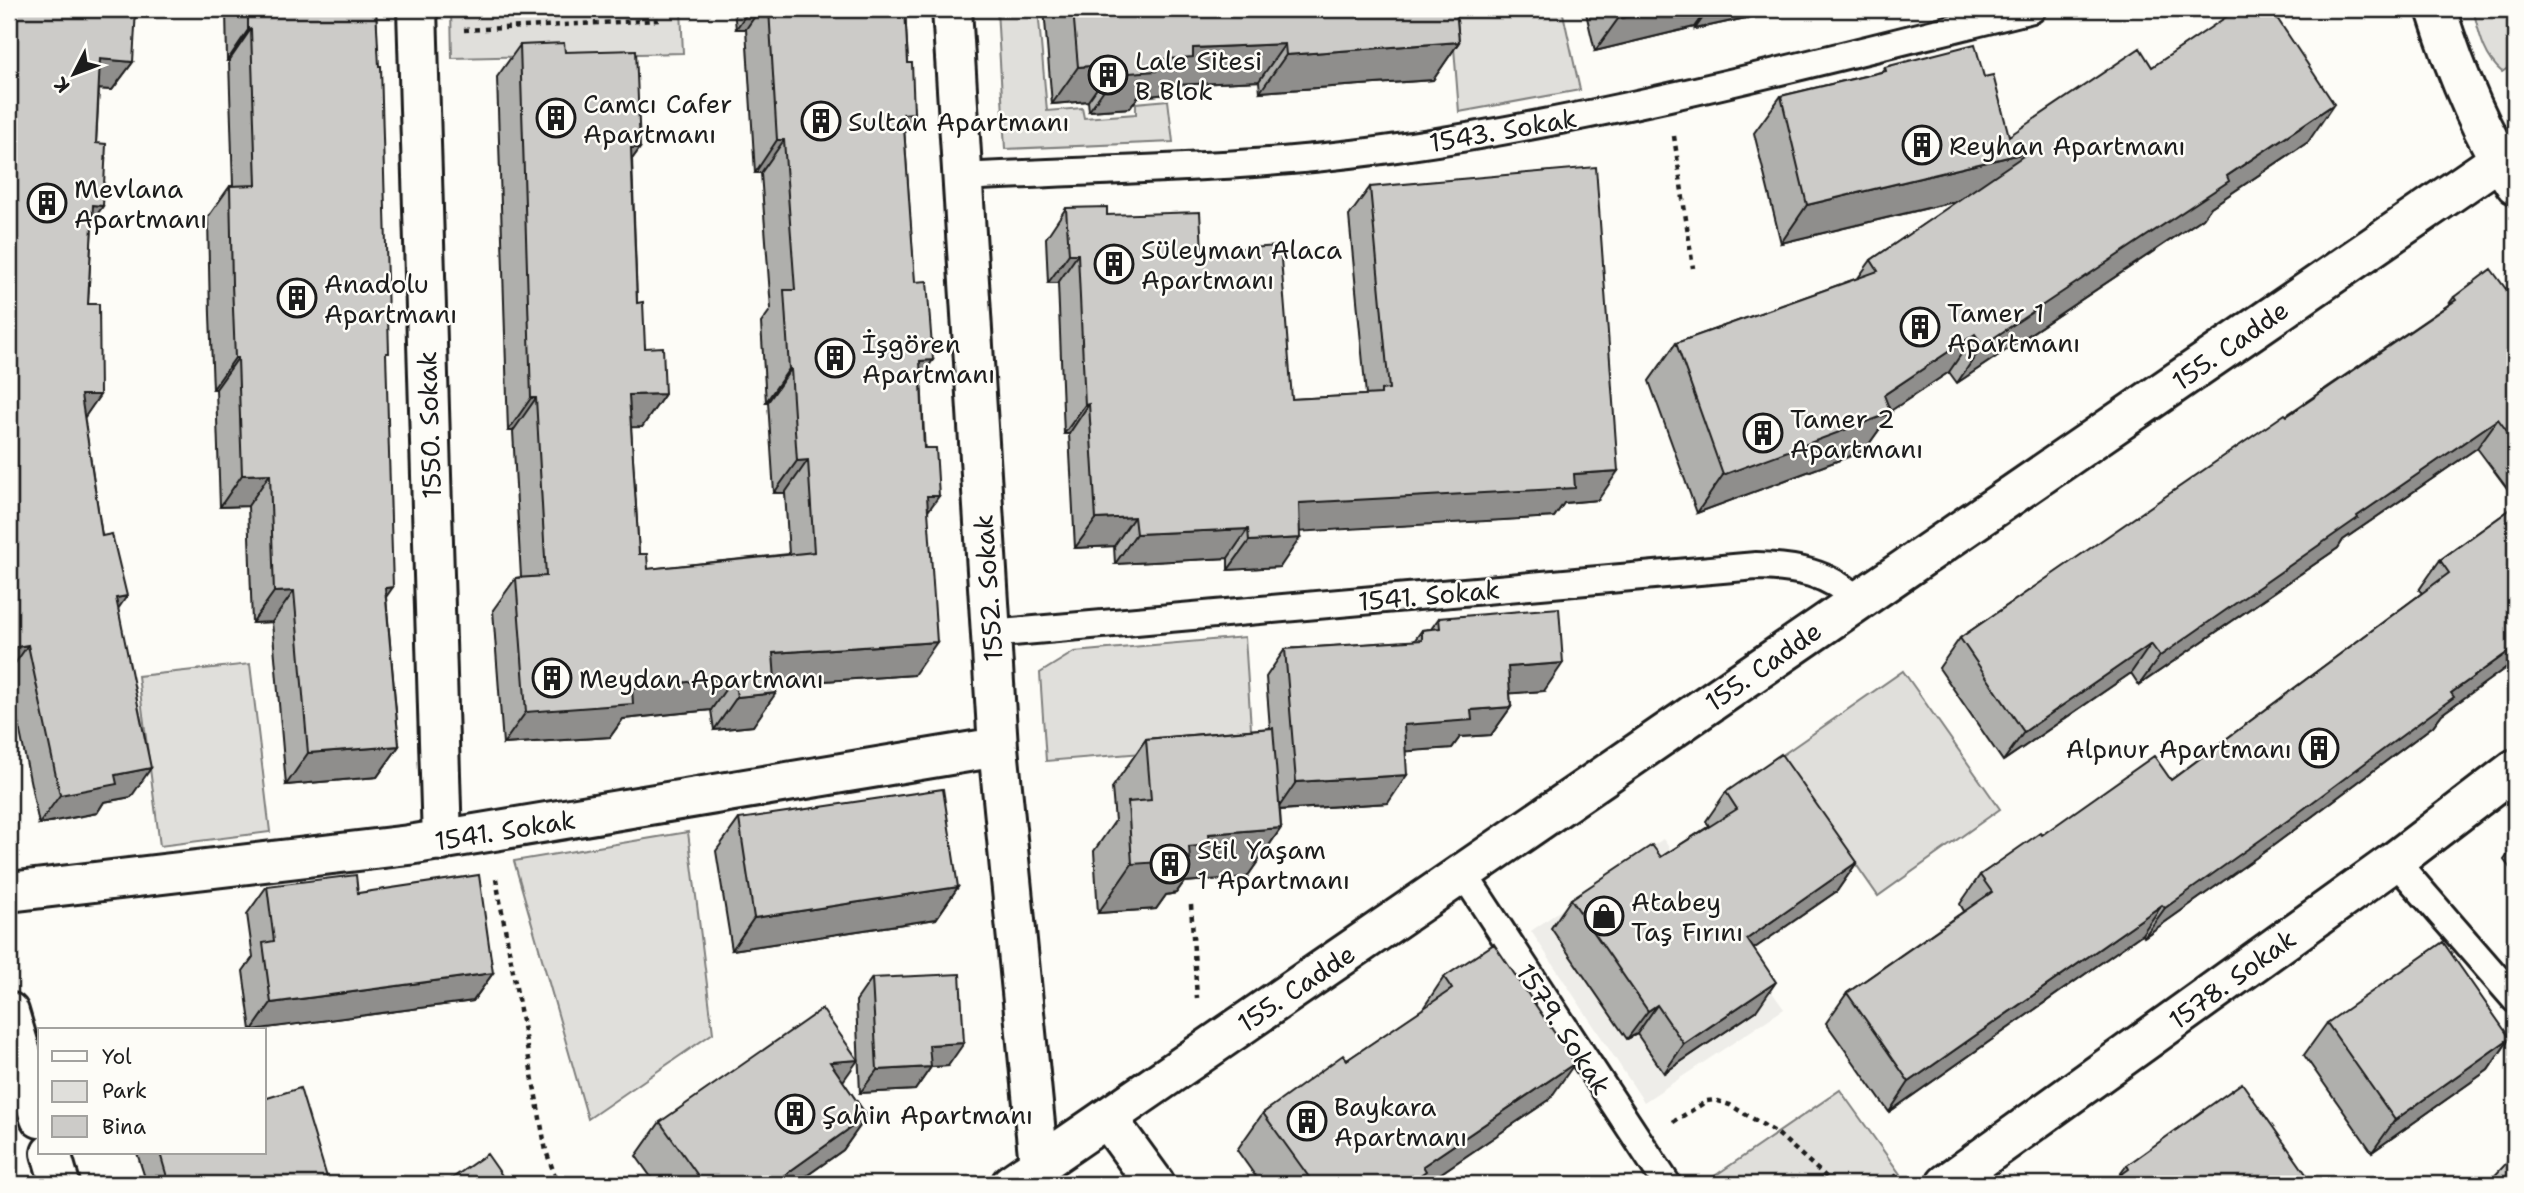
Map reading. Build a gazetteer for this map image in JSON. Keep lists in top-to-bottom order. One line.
{"streets":{"street":["155. Cadde","1550. Sokak","1552. Sokak","1541. Sokak","1578. Sokak"],"lane":["1543. Sokak","1579. Sokak"]},"crossings":[["1543. Sokak","1552. Sokak"],["155. Cadde","1552. Sokak"],["155. Cadde","1541. Sokak"],["155. Cadde","1579. Sokak"],["1550. Sokak","1541. Sokak"],["1552. Sokak","1541. Sokak"]],"places":{"building":["Lale Sitesi B Blok","Camcı Cafer Apartmanı","Sultan Apartmanı","Reyhan Apartmanı","Mevlana Apartmanı","Süleyman Alaca Apartmanı","Anadolu Apartmanı","Tamer 1 Apartmanı","İşgören Apartmanı","Tamer 2 Apartmanı","Meydan Apartmanı","Alpnur Apartmanı","Stil Yaşam 1 Apartmanı","Şahin Apartmanı","Baykara Apartmanı"],"shop":["Atabey Taş Fırını"]},"legend":["Yol","Park","Bina"],"north":"bottom left"}
